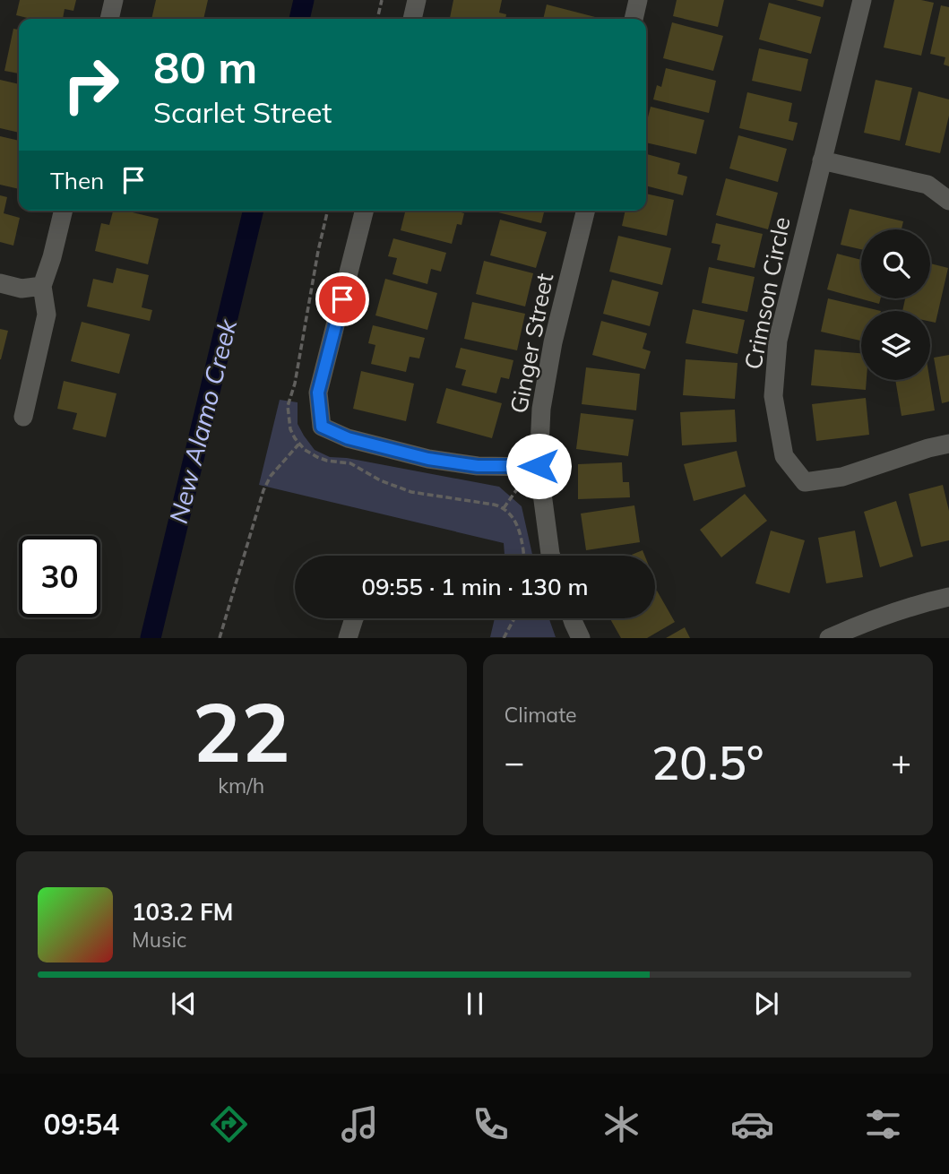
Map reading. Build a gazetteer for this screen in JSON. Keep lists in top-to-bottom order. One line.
{"streets":{"street":["Crimson Circle","Ginger Street"]},"water":["New Alamo Creek"],"page":{"turn":["80 m","Scarlet Street"],"then":"Then","limit":"30","trip":"09:55 · 1 min · 130 m","tile":[["22","km/h"],"Climate"],"heat":["−","20.5°","+"],"song":["103.2 FM","Music"],"tabs":"09:54"}}
